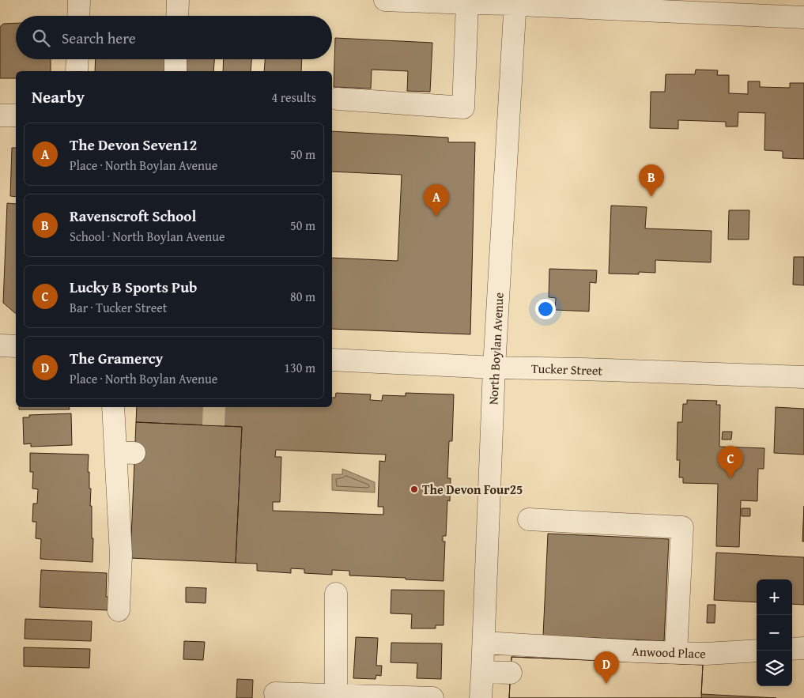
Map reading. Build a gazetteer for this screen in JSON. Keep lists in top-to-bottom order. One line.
{"streets":{"street":["North Boylan Avenue","Tucker Street","Anwood Place"]},"crossings":[["North Boylan Avenue","Tucker Street"],["North Boylan Avenue","Anwood Place"]],"places":["The Devon Four25"],"page":{"search":"Search here","heading":["Nearby","4 results"],"list":[{"mark":"A","name":"The Devon Seven12","note":"Place · North Boylan Avenue","value":"50 m"},{"mark":"B","name":"Ravenscroft School","note":"School · North Boylan Avenue","value":"50 m"},{"mark":"C","name":"Lucky B Sports Pub","note":"Bar · Tucker Street","value":"80 m"},{"mark":"D","name":"The Gramercy","note":"Place · North Boylan Avenue","value":"130 m"}],"pins":["B","A","C","D"],"map_buttons":["+","−"]}}
